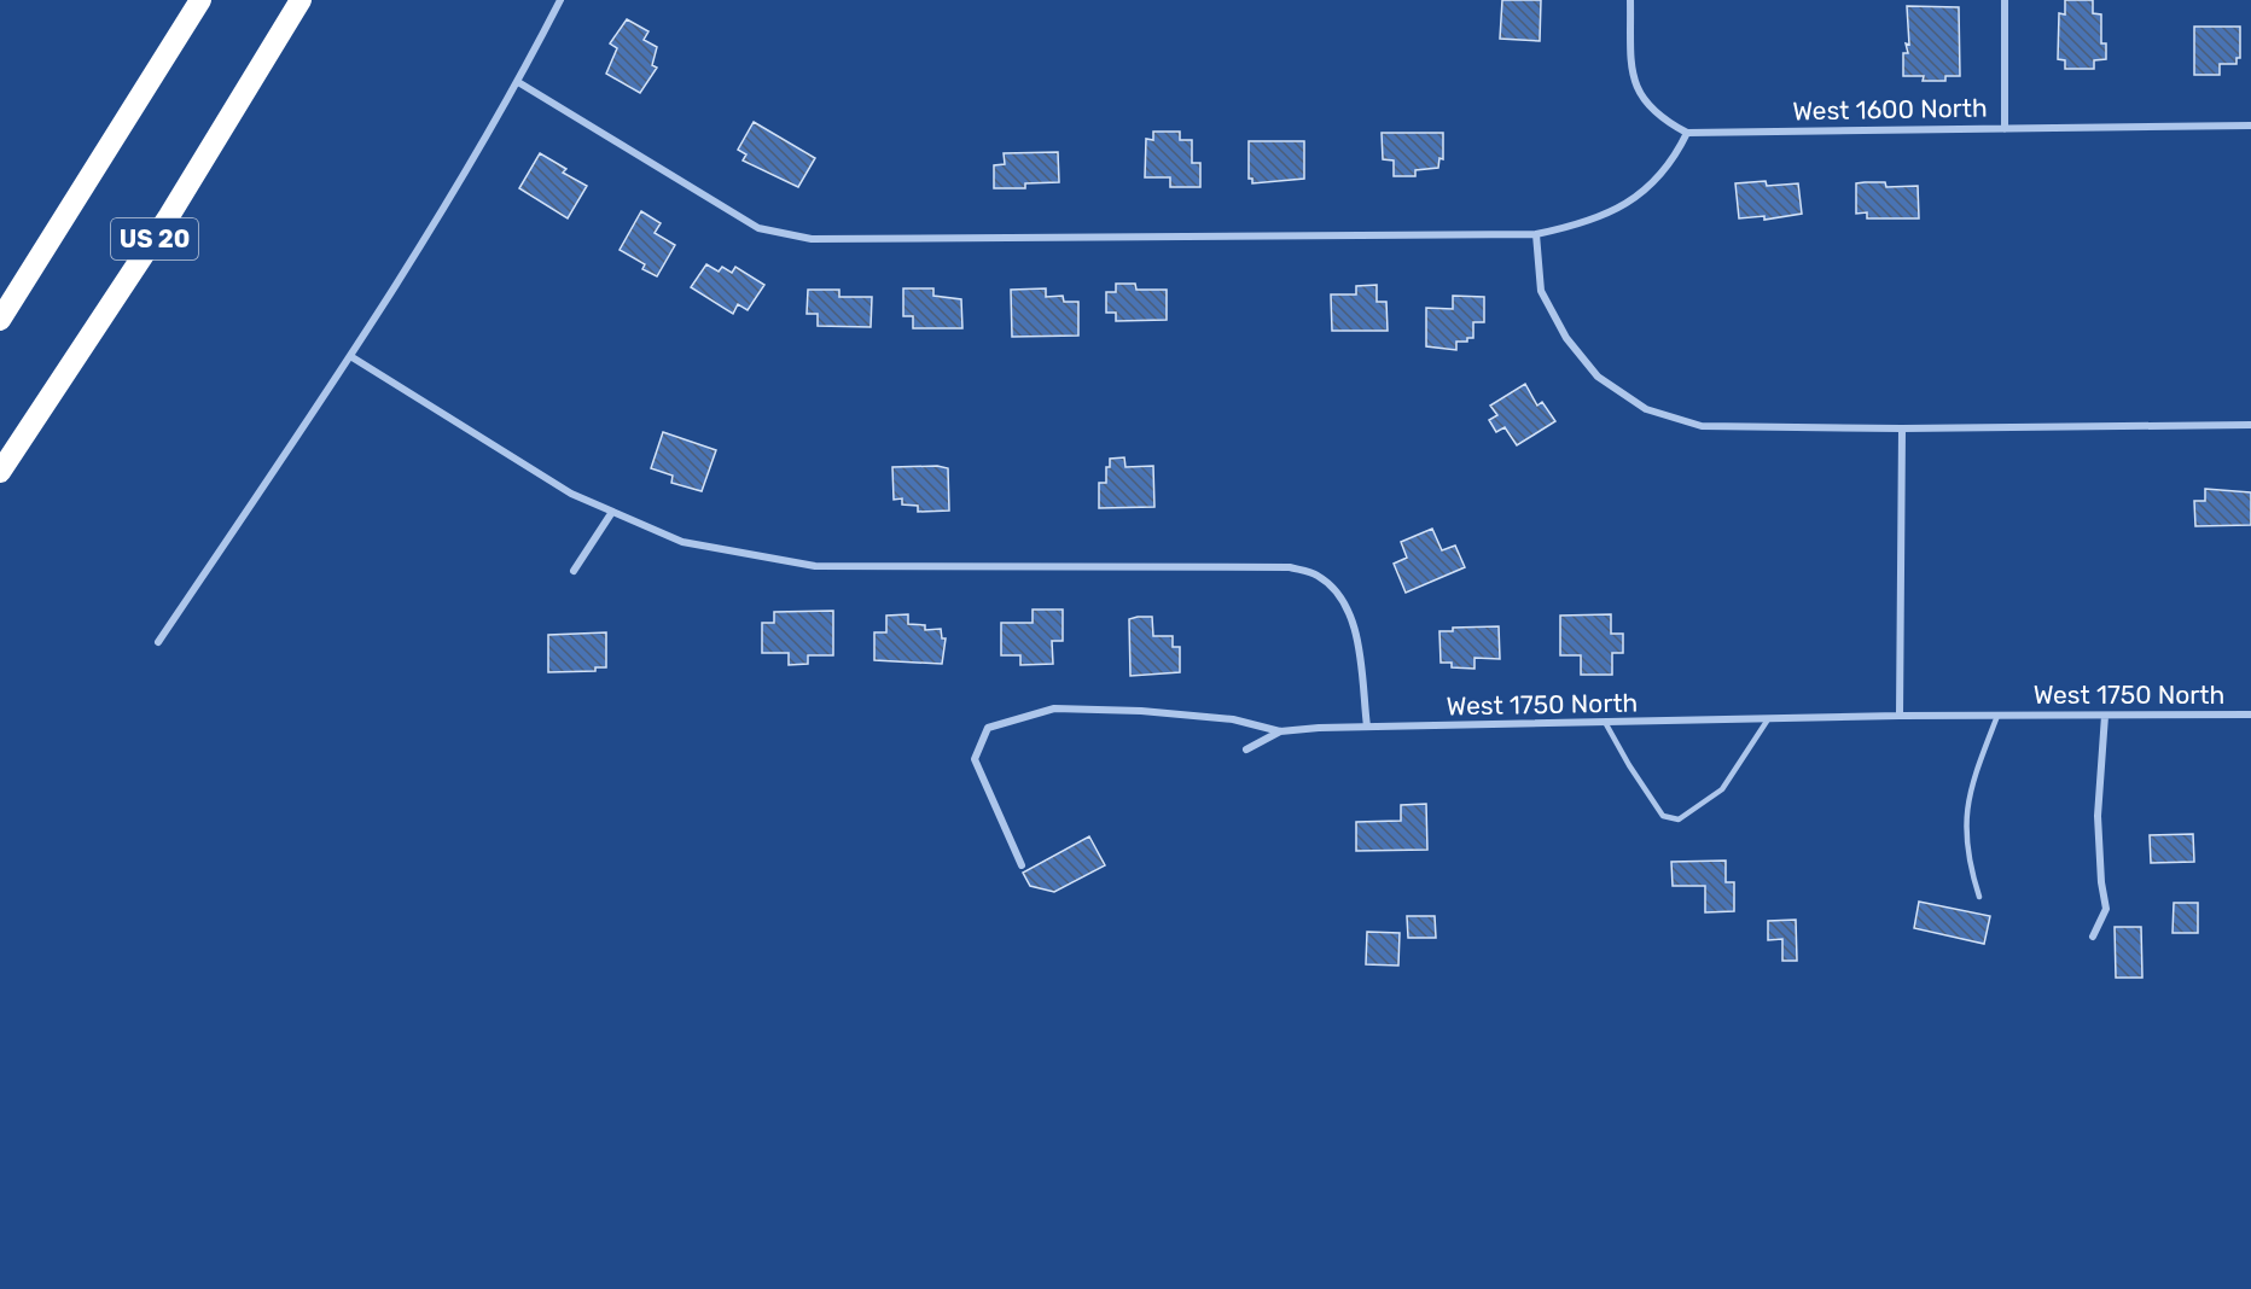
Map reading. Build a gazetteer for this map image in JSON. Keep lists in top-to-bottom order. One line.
{"streets":{"highway":["US 20"],"street":["West 1600 North","West 1750 North"]}}
